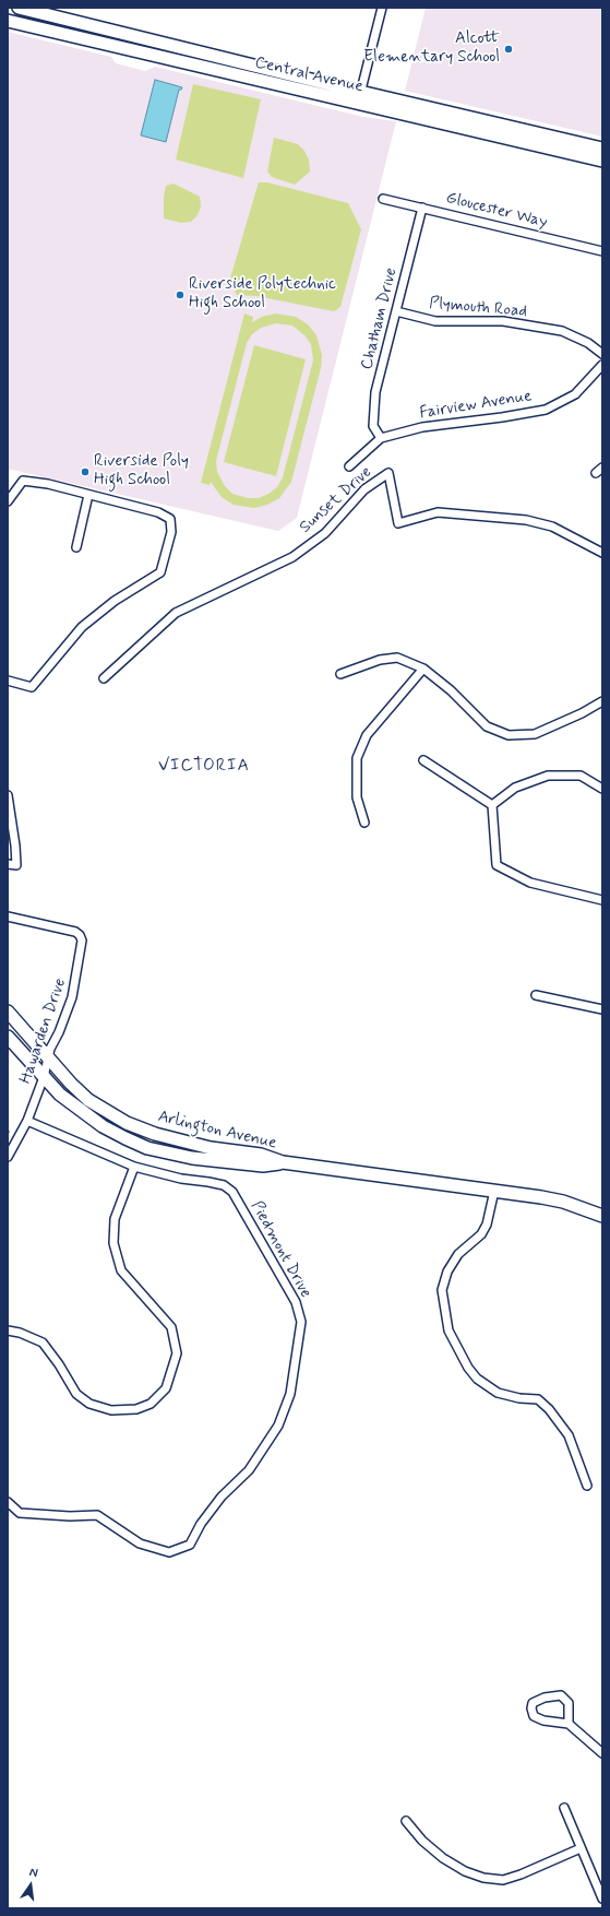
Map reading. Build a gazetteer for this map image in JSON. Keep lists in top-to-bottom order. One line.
{"streets":{"main road":["Central Avenue","Arlington Avenue"],"street":["Gloucester Way","Plymouth Road","Chatham Drive","Fairview Avenue","Sunset Drive","Hawarden Drive","Piedmont Drive"]},"crossings":[["Gloucester Way","Chatham Drive"],["Plymouth Road","Chatham Drive"],["Chatham Drive","Fairview Avenue"],["Hawarden Drive","Arlington Avenue"],["Hawarden Drive","Piedmont Drive"]],"districts":["VICTORIA"],"places":["Alcott Elementary School","Riverside Polytechnic High School","Riverside Poly High School"],"north":"top"}
